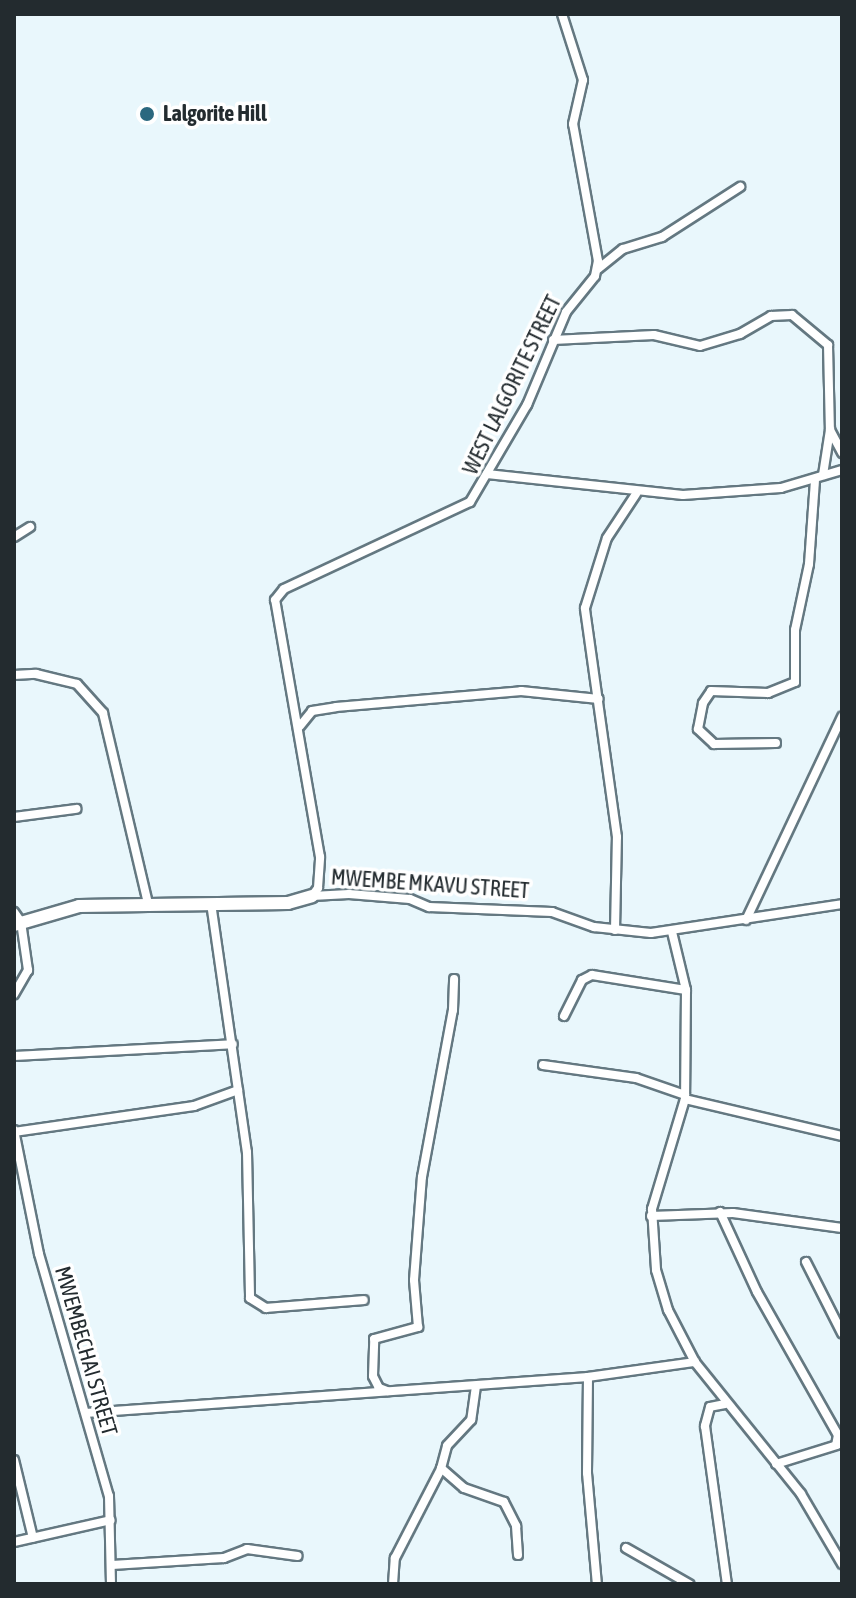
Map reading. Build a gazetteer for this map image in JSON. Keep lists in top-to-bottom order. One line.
{"streets":{"street":["WEST LALGORITE STREET","MWEMBE MKAVU STREET","MWEMBECHAI STREET"]},"crossings":[["WEST LALGORITE STREET","MWEMBE MKAVU STREET"]],"places":["Lalgorite Hill"]}
